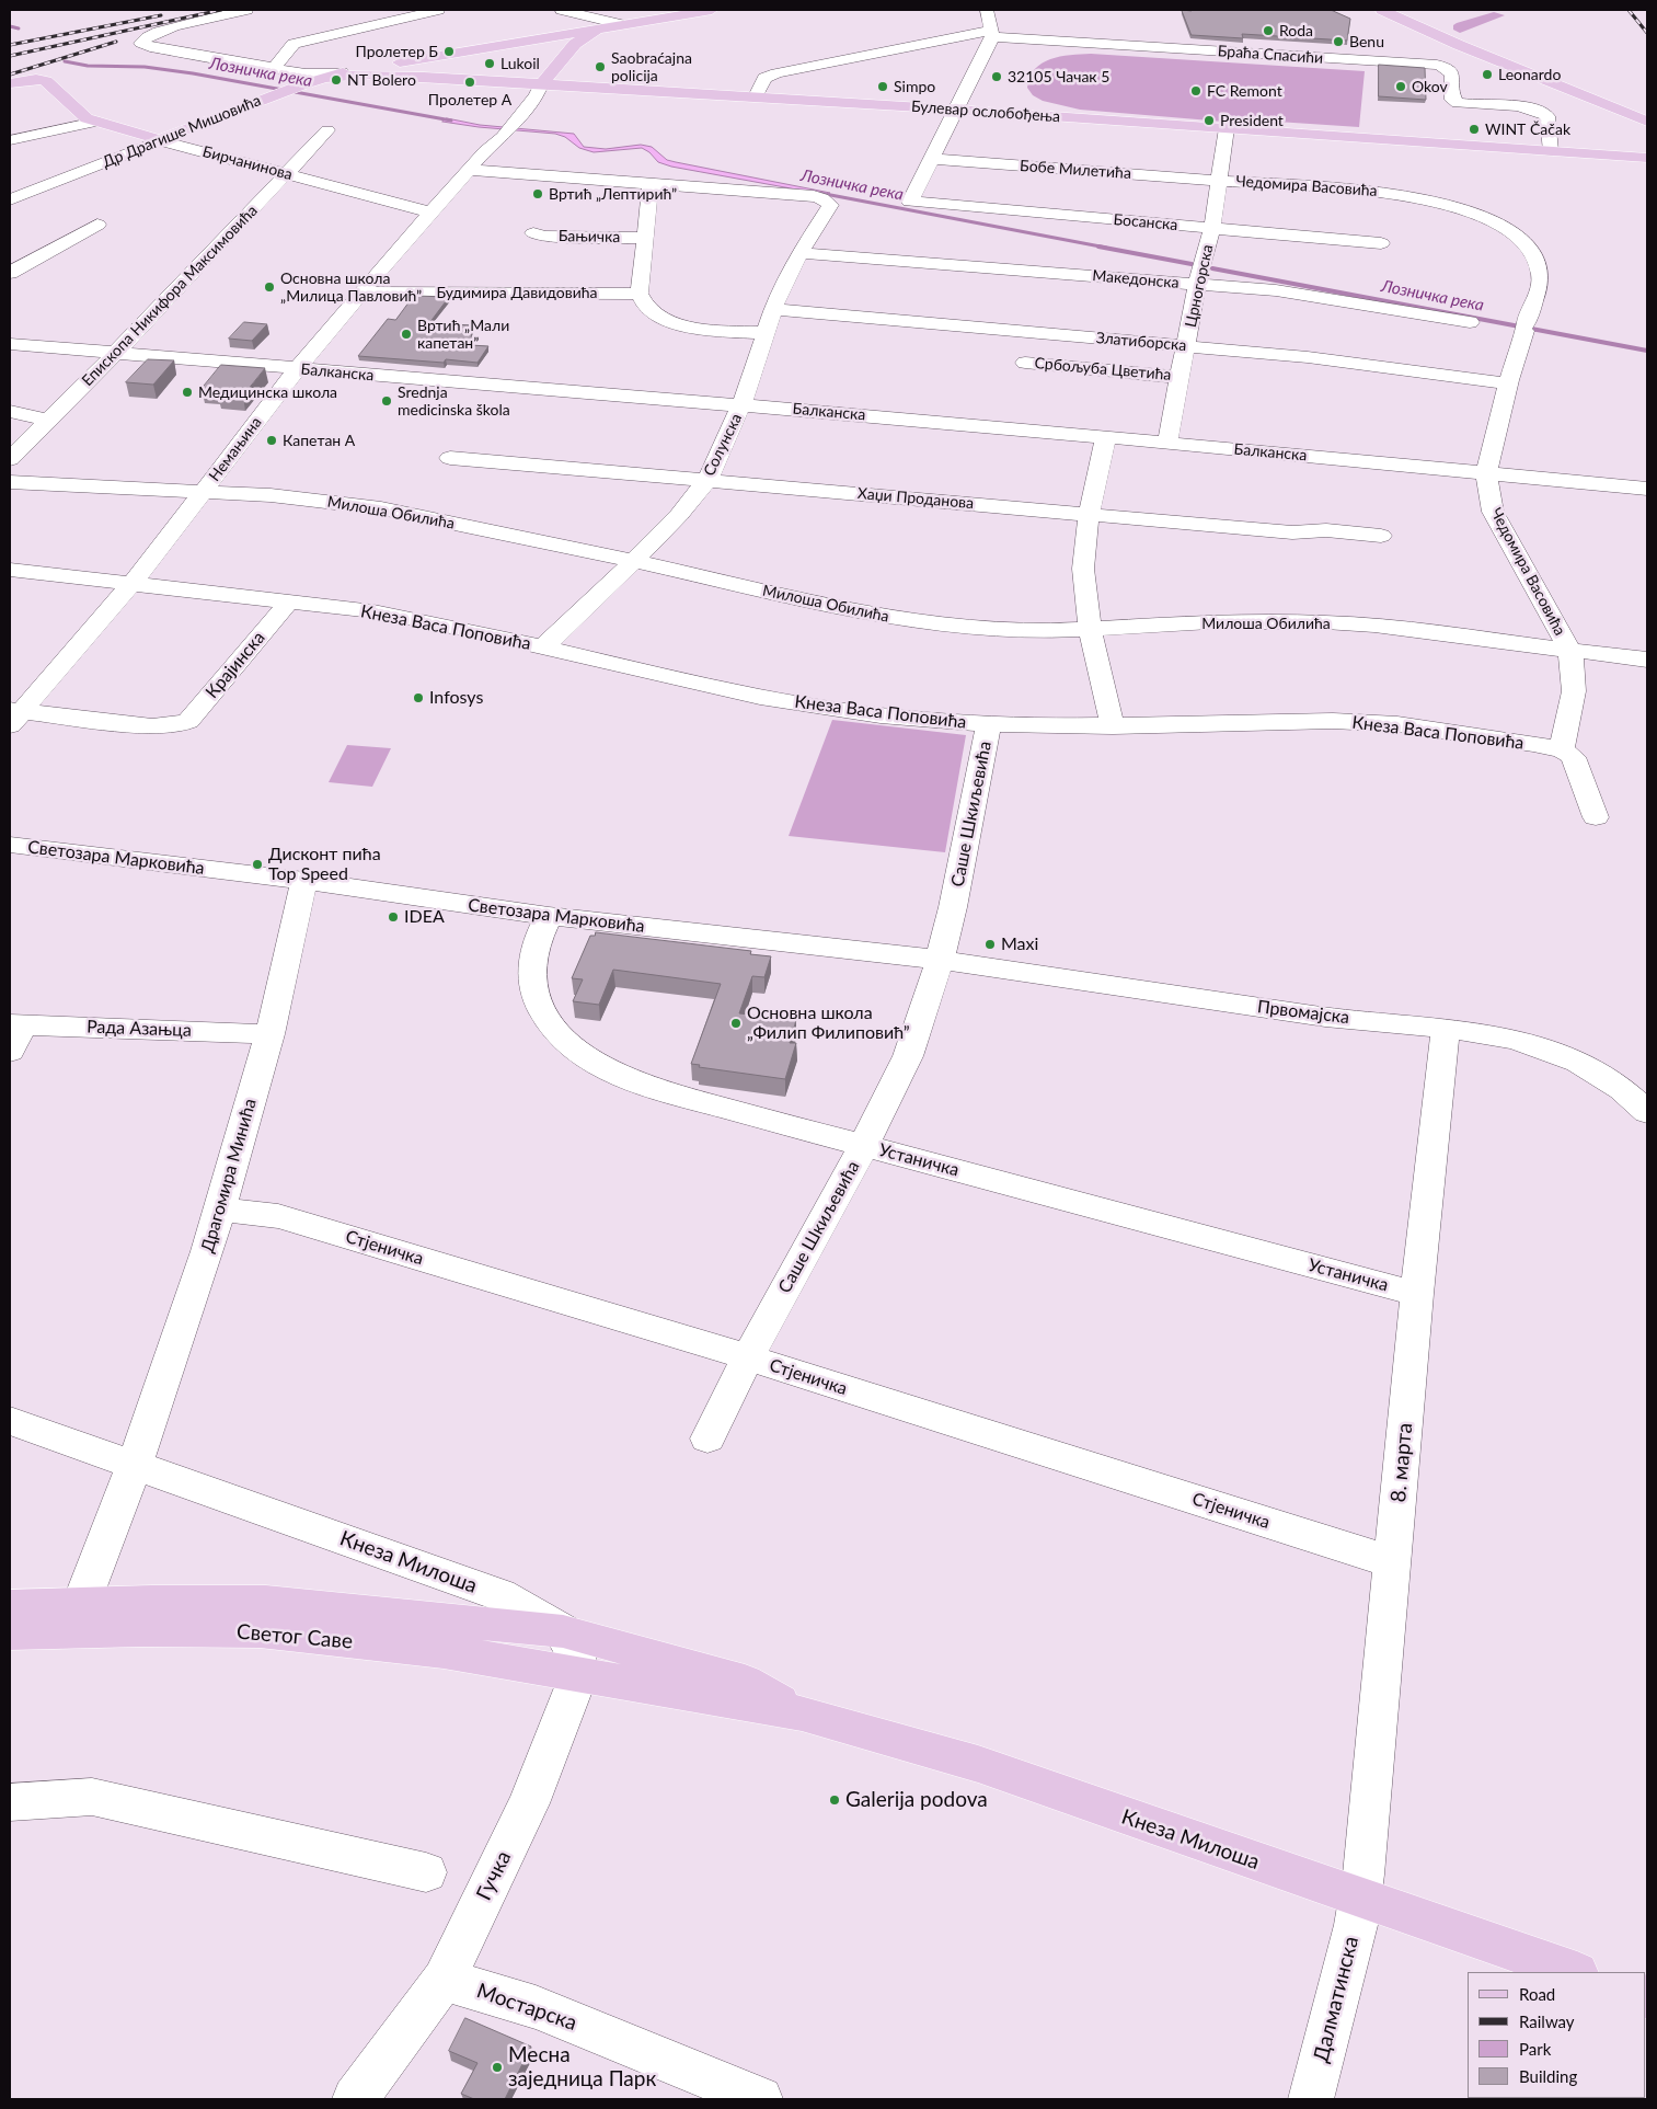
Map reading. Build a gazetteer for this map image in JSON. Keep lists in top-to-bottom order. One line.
{"streets":{"main road":["Булевар ослобођења","Др Драгише Мишовића","Бирчанинова","Немањина","Кнеза Милоша","Светог Саве"],"street":["Браћа Спасићи","Бобе Милетића","Чедомира Васовића","Босанска","Бањичка","Македонска","Црногорска","Будимира Давидовића","Епископа Никифора Максимовића","Златиборска","Србољуба Цветића","Балканска","Солунска","Хаџи Проданова","Милоша Обилића","Кнеза Васа Поповића","Крајинска","Саше Шкиљевића","Светозара Марковића","Првомајска","Рада Азањца","Устаничка","Драгомира Минића","Стјеничка","8. марта","Гучка","Далматинска","Мостарска"]},"crossings":[["Браћа Спасићи","Булевар ослобођења"],["Булевар ослобођења","Црногорска"],["Др Драгише Мишовића","Бирчанинова"],["Др Драгише Мишовића","Немањина"],["Бирчанинова","Епископа Никифора Максимовића"],["Бирчанинова","Немањина"],["Бобе Милетића","Чедомира Васовића"],["Бобе Милетића","Босанска"],["Бобе Милетића","Црногорска"],["Чедомира Васовића","Црногорска"],["Чедомира Васовића","Златиборска"],["Чедомира Васовића","Балканска"],["Чедомира Васовића","Милоша Обилића"],["Чедомира Васовића","Кнеза Васа Поповића"],["Босанска","Црногорска"],["Македонска","Црногорска"],["Македонска","Солунска"],["Црногорска","Златиборска"],["Црногорска","Србољуба Цветића"],["Црногорска","Балканска"],["Будимира Давидовића","Немањина"],["Епископа Никифора Максимовића","Балканска"],["Златиборска","Солунска"],["Балканска","Солунска"],["Балканска","Немањина"],["Солунска","Хаџи Проданова"],["Солунска","Милоша Обилића"],["Солунска","Кнеза Васа Поповића"],["Немањина","Милоша Обилића"],["Немањина","Кнеза Васа Поповића"],["Немањина","Крајинска"],["Кнеза Васа Поповића","Крајинска"],["Кнеза Васа Поповића","Саше Шкиљевића"],["Саше Шкиљевића","Светозара Марковића"],["Саше Шкиљевића","Првомајска"],["Саше Шкиљевића","Устаничка"],["Саше Шкиљевића","Стјеничка"],["Светозара Марковића","Првомајска"],["Светозара Марковића","Устаничка"],["Светозара Марковића","Драгомира Минића"],["Првомајска","8. марта"],["Рада Азањца","Драгомира Минића"],["Устаничка","8. марта"],["Драгомира Минића","Стјеничка"],["Драгомира Минића","Кнеза Милоша"],["Драгомира Минића","Светог Саве"],["Стјеничка","8. марта"],["8. марта","Кнеза Милоша"],["8. марта","Далматинска"],["Кнеза Милоша","Светог Саве"],["Кнеза Милоша","Гучка"],["Кнеза Милоша","Далматинска"],["Светог Саве","Гучка"],["Гучка","Мостарска"]],"water":["Лозничка река"],"places":["Roda","Benu","Пролетер Б","Lukoil","Saobraćajna policija","Leonardo","32105 Чачак 5","NT Bolero","Пролетер А","Simpo","Okov","FC Remont","President","WINT Čačak","Вртић „Лептирић”","Основна школа „Милица Павловић”","Вртић „Мали капетан”","Медицинска школа","Srednja medicinska škola","Капетан А","Infosys","Дисконт пића Top Speed","IDEA","Maxi","Основна школа „Филип Филиповић”","Galerija podova","Месна заједница Парк"],"legend":["Road","Railway","Park","Building"]}
